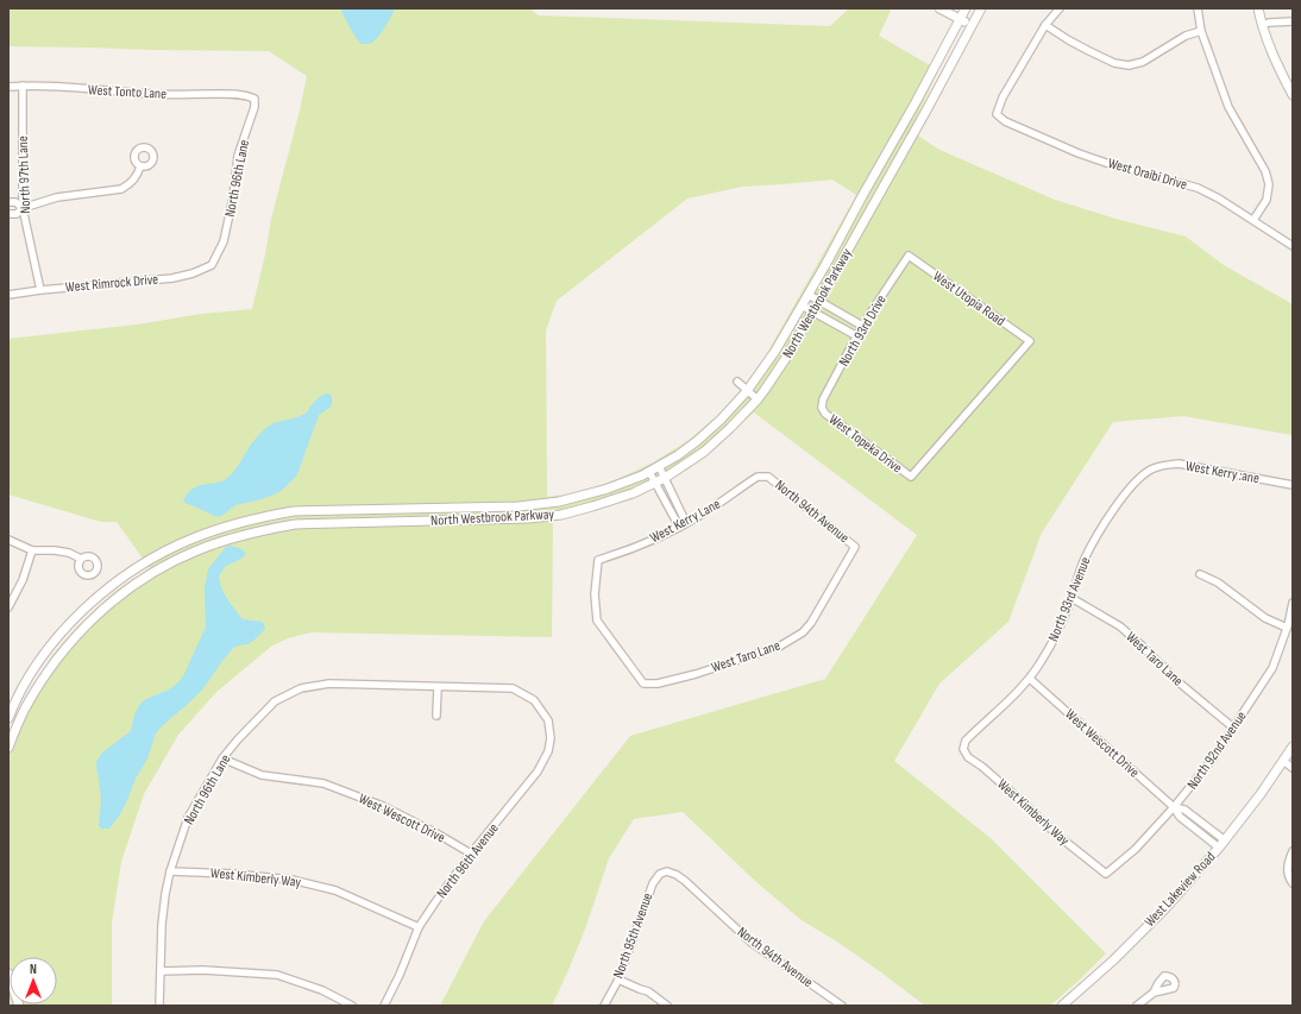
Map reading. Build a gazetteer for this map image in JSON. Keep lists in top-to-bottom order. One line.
{"streets":{"street":["West Tonto Lane","West Oraibi Drive","North 97th Lane","North 96th Lane","West Rimrock Drive","West Utopia Road","North Westbrook Parkway","North 93rd Drive","West Topeka Drive","West Kerry :ane","North 94th Avenue","West Kerry Lane","North 93rd Avenue","West Taro Lane","West Wescott Drive","North 92nd Avenue","West Kimberly Way","North 96th Avenue","West Lakeview Road","North 95th Avenue"]},"crossings":[["West Tonto Lane","North 97th Lane"],["West Tonto Lane","North 96th Lane"],["North 97th Lane","West Rimrock Drive"],["North 96th Lane","West Rimrock Drive"],["North 96th Lane","West Wescott Drive"],["North 96th Lane","West Kimberly Way"],["North 96th Lane","North 96th Avenue"],["West Utopia Road","North 93rd Drive"],["West Utopia Road","West Topeka Drive"],["North 93rd Drive","West Topeka Drive"],["West Kerry :ane","North 93rd Avenue"],["North 94th Avenue","West Kerry Lane"],["North 94th Avenue","West Taro Lane"],["North 94th Avenue","North 95th Avenue"],["West Kerry Lane","West Taro Lane"],["North 93rd Avenue","West Taro Lane"],["North 93rd Avenue","West Wescott Drive"],["North 93rd Avenue","West Kimberly Way"],["West Taro Lane","North 92nd Avenue"],["West Wescott Drive","North 92nd Avenue"],["West Wescott Drive","North 96th Avenue"],["West Wescott Drive","West Lakeview Road"],["North 92nd Avenue","West Kimberly Way"],["West Kimberly Way","North 96th Avenue"]],"north":"top"}
